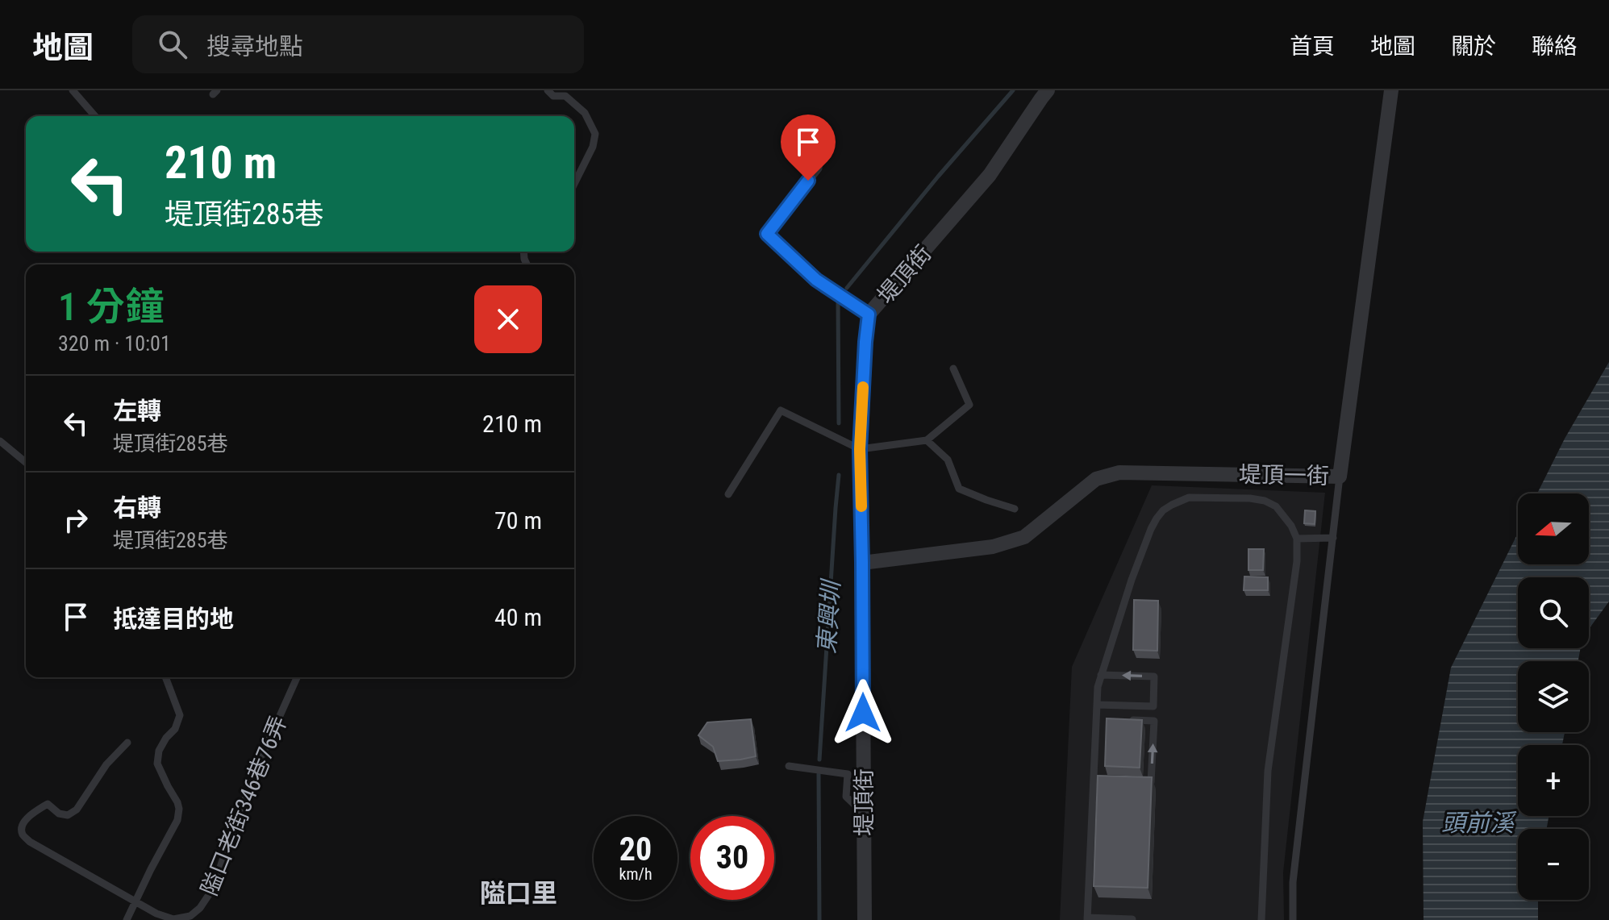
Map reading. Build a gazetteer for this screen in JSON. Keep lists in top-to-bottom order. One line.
{"streets":{"street":["堤頂街","堤頂一街"],"lane":["隘口老街346巷76弄"]},"crossings":[["堤頂街","堤頂一街"]],"districts":["隘口里"],"water":["東興圳","頭前溪"],"north":"left","page":{"header":"地圖","search":"搜尋地點","nav":["首頁","地圖","關於","聯絡"],"turn":["210 m","堤頂街285巷"],"heading":["1 分鐘","320 m · 10:01"],"list":[{"name":"左轉","note":"堤頂街285巷","value":"210 m"},{"name":"右轉","note":"堤頂街285巷","value":"70 m"},{"name":"抵達目的地","value":"40 m"}],"map_buttons":["+","−"],"speed":"20 km/h","limit":"30"}}
